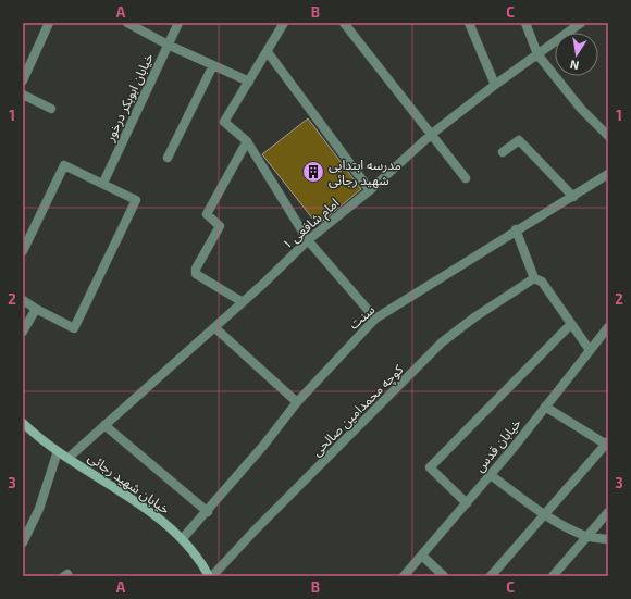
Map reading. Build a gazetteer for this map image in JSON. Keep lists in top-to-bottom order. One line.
{"streets":{"main road":["خیابان شهید رجائی"],"street":["خیابان ابوبکر درخور","امام شافعی ۱","سنت","کوچه محمدامین صالحی","خیابان قدس"]},"crossings":[["امام شافعی ۱","خیابان شهید رجائی"],["سنت","خیابان شهید رجائی"],["کوچه محمدامین صالحی","خیابان شهید رجائی"]],"places":{"building":["مدرسه ابتدایی شهید رجائی"]},"north":"bottom","grid":{"columns":["A","B","C"],"rows":["1","2","3"]}}
